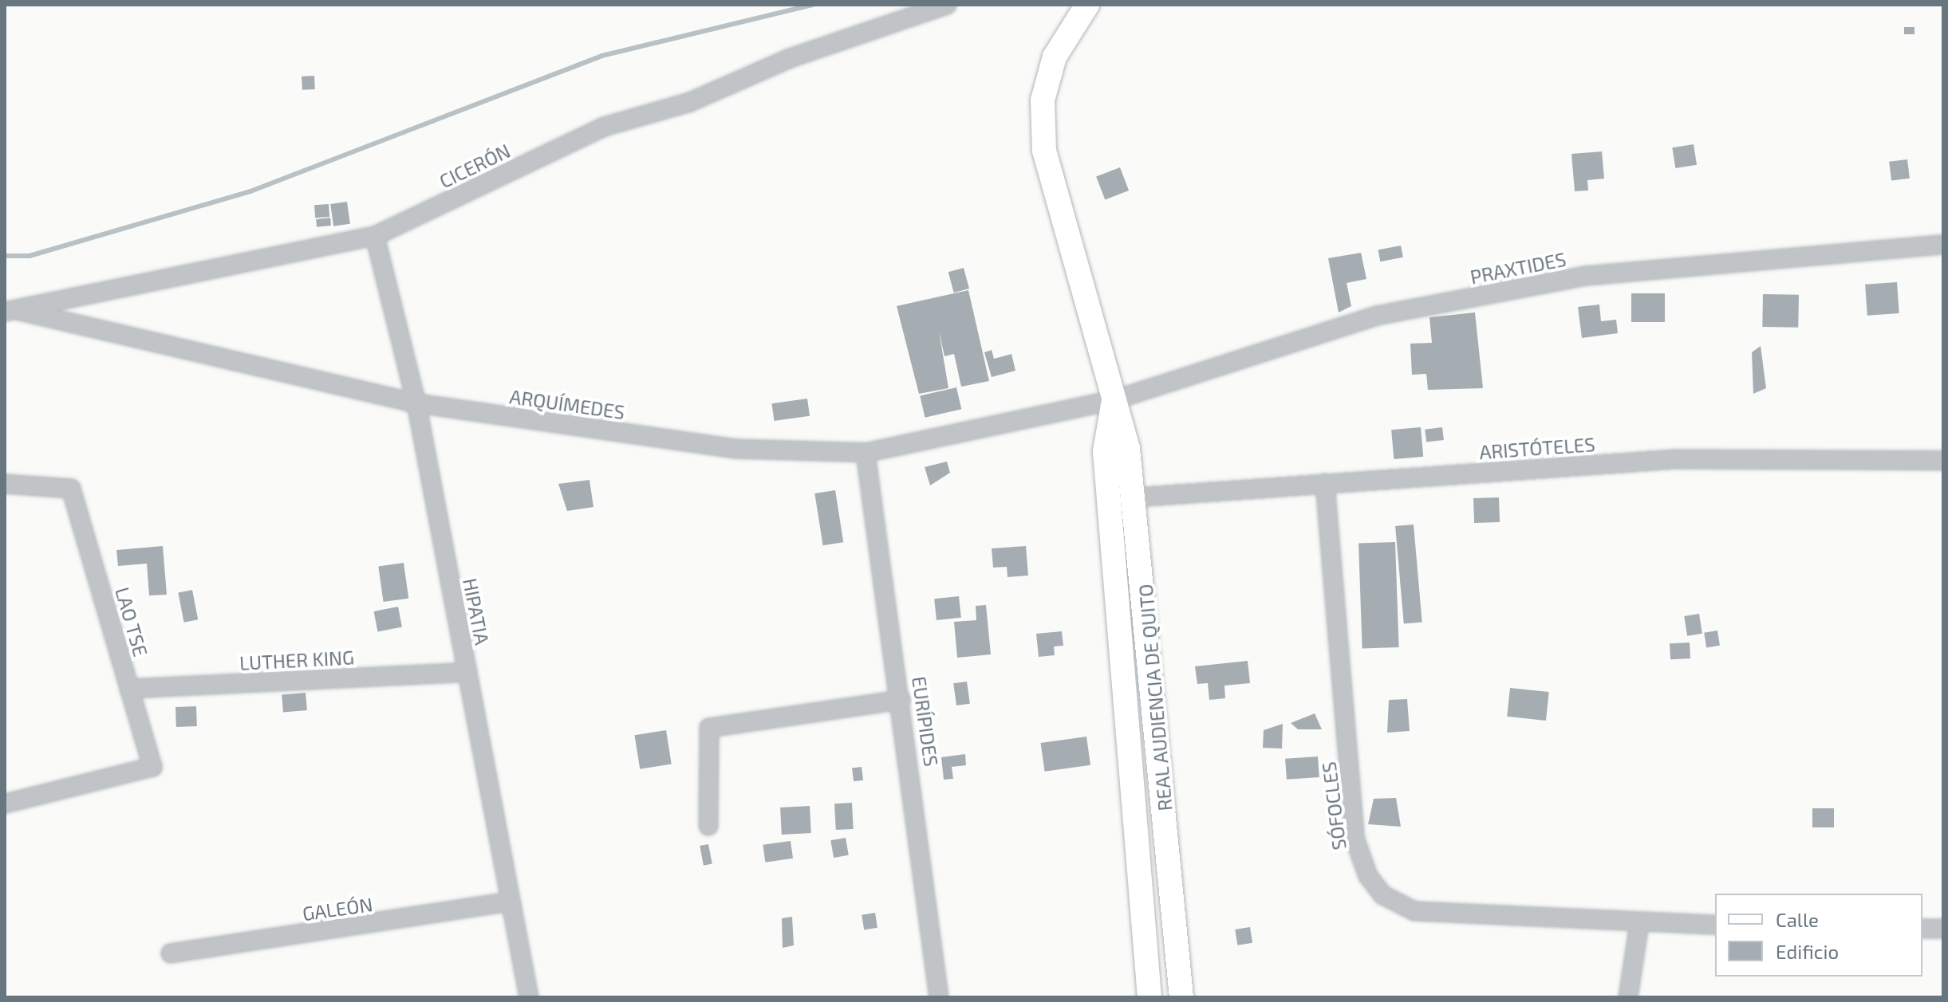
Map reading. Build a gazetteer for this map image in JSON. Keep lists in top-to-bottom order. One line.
{"streets":{"main road":["REAL AUDIENCIA DE QUITO"],"street":["CICERÓN","PRAXTIDES","ARQUÍMEDES","ARISTÓTELES","HIPATIA","LAO TSE","LUTHER KING","EURÍPIDES","SÓFOCLES","GALEÓN"]},"crossings":[["CICERÓN","ARQUÍMEDES"],["CICERÓN","HIPATIA"],["PRAXTIDES","ARQUÍMEDES"],["PRAXTIDES","REAL AUDIENCIA DE QUITO"],["ARQUÍMEDES","HIPATIA"],["ARQUÍMEDES","REAL AUDIENCIA DE QUITO"],["ARQUÍMEDES","EURÍPIDES"],["ARISTÓTELES","REAL AUDIENCIA DE QUITO"],["ARISTÓTELES","SÓFOCLES"],["HIPATIA","LUTHER KING"],["HIPATIA","GALEÓN"],["LAO TSE","LUTHER KING"]],"legend":["Calle","Edificio"]}
